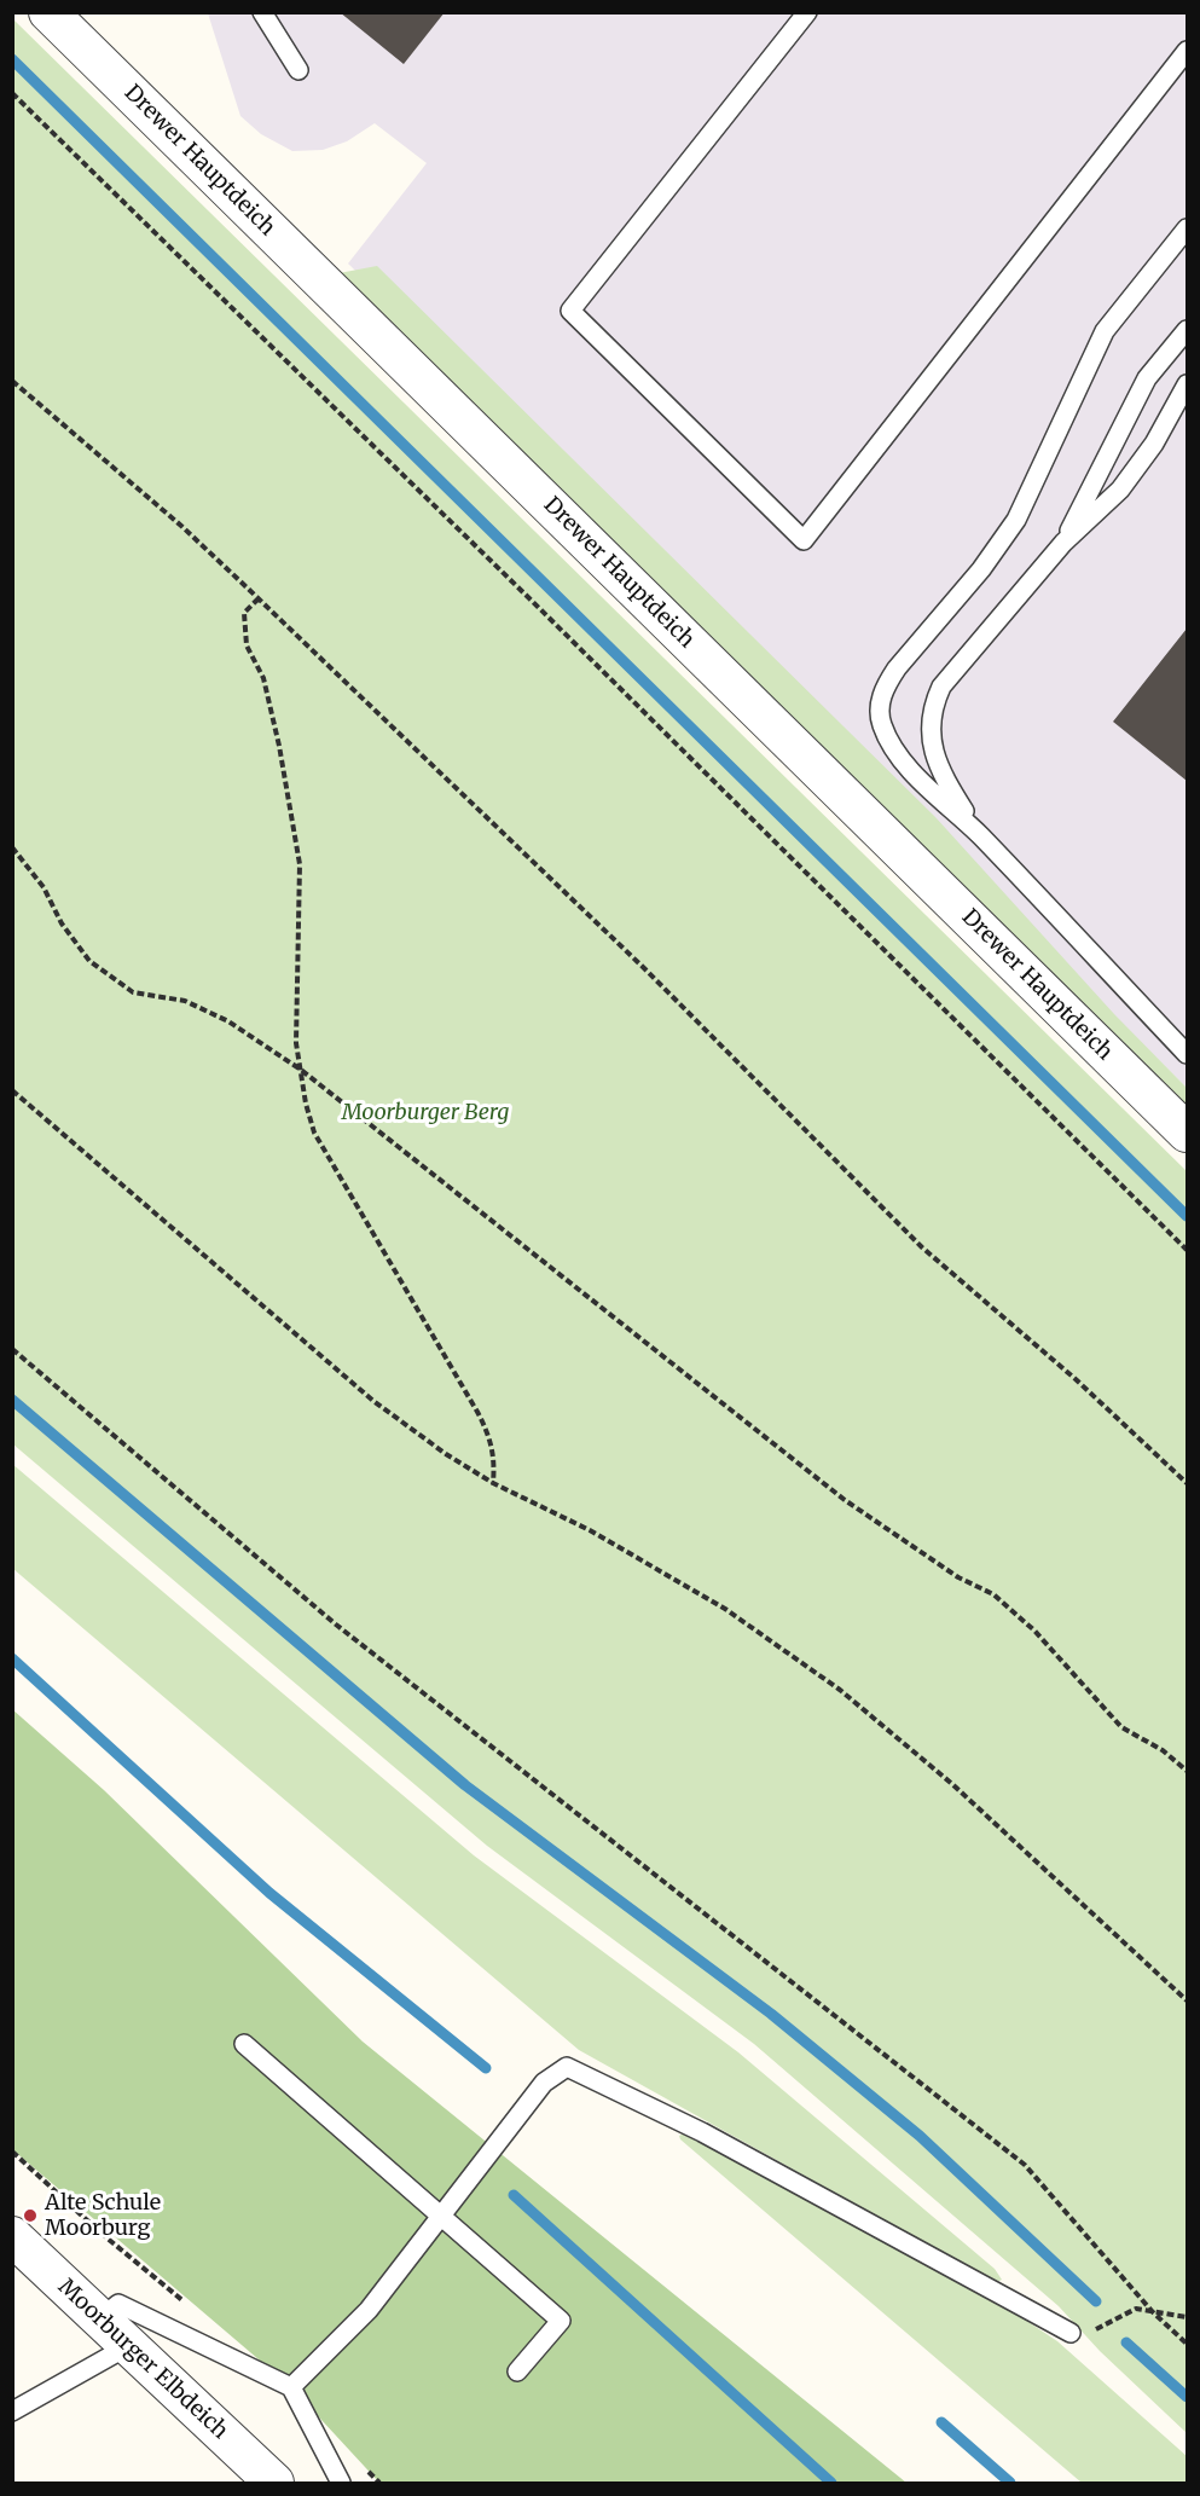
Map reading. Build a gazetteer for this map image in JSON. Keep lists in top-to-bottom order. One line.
{"streets":{"street":["Drewer Hauptdeich","Moorburger Elbdeich"]},"parks":["Moorburger Berg"],"places":["Alte Schule Moorburg"]}
